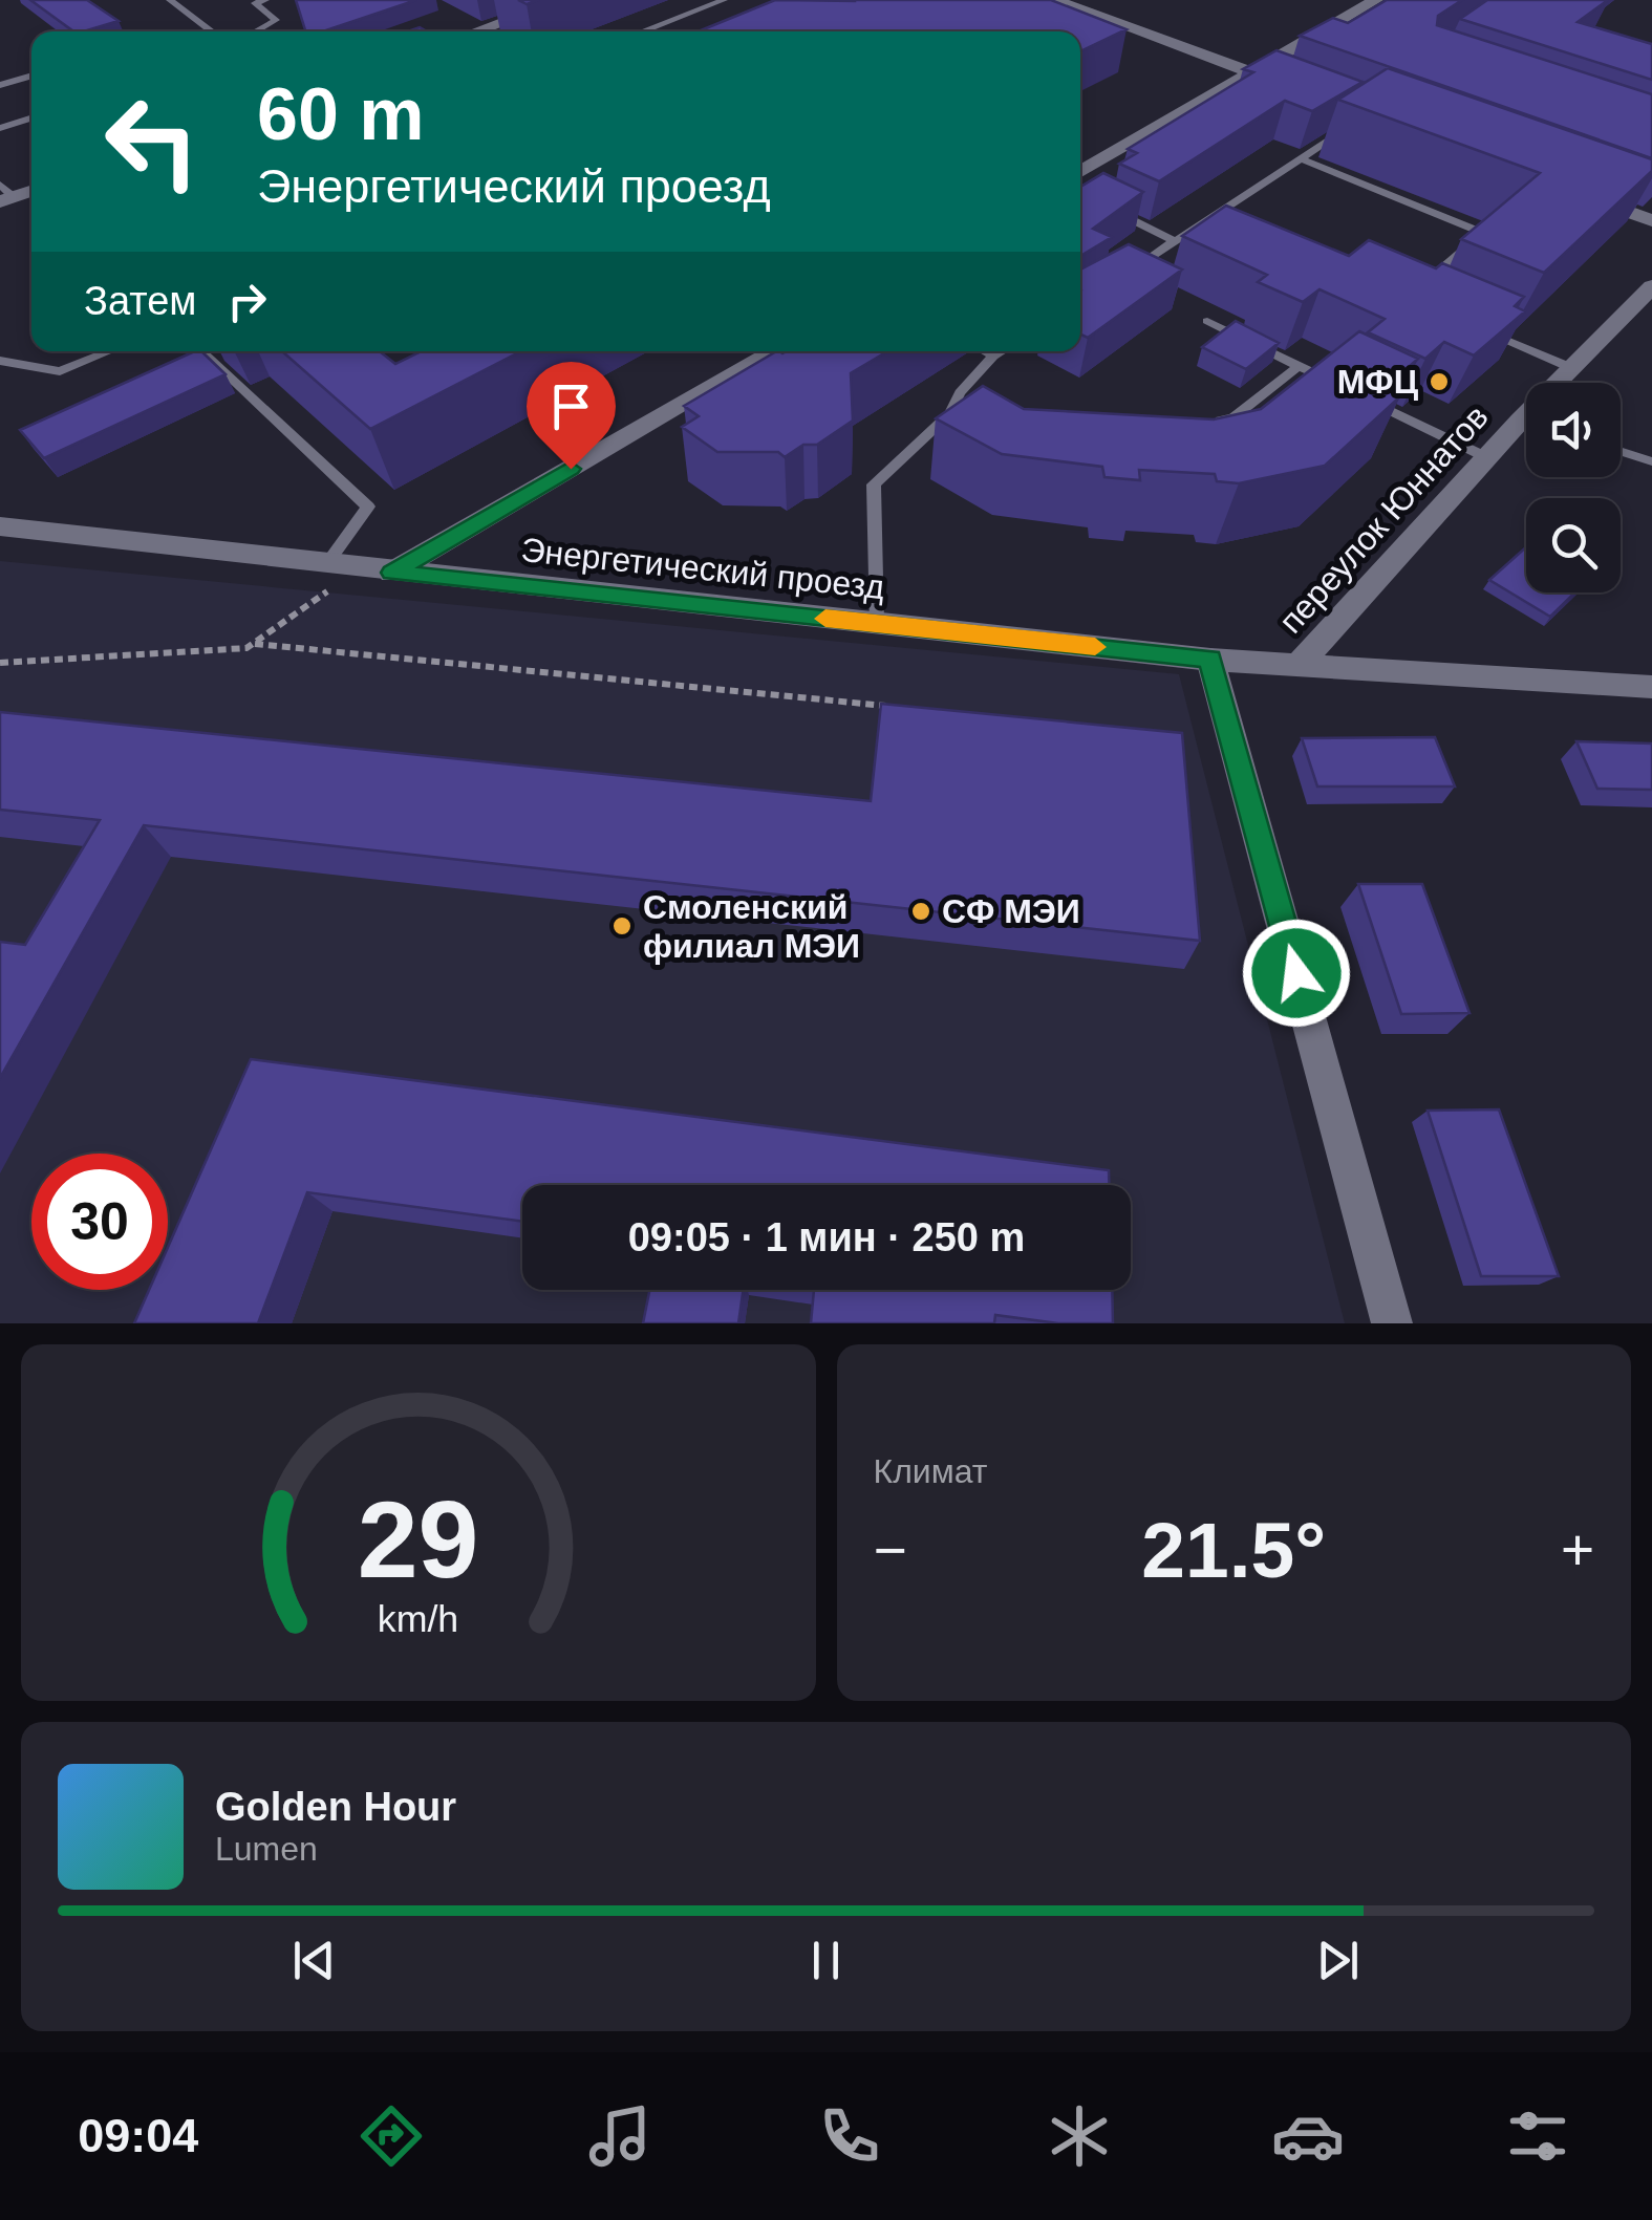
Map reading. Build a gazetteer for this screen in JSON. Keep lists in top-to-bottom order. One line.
{"streets":{"street":["переулок Юннатов","Энергетический проезд"]},"crossings":[["переулок Юннатов","Энергетический проезд"]],"places":["МФЦ","СФ МЭИ","Смоленский филиал МЭИ"],"page":{"turn":["60 m","Энергетический проезд"],"then":"Затем","limit":"30","trip":"09:05 · 1 мин · 250 m","tile":"Климат","heat":["−","21.5°","+"],"song":["Golden Hour","Lumen"],"tabs":"09:04","gauge":["29","km/h"]}}
